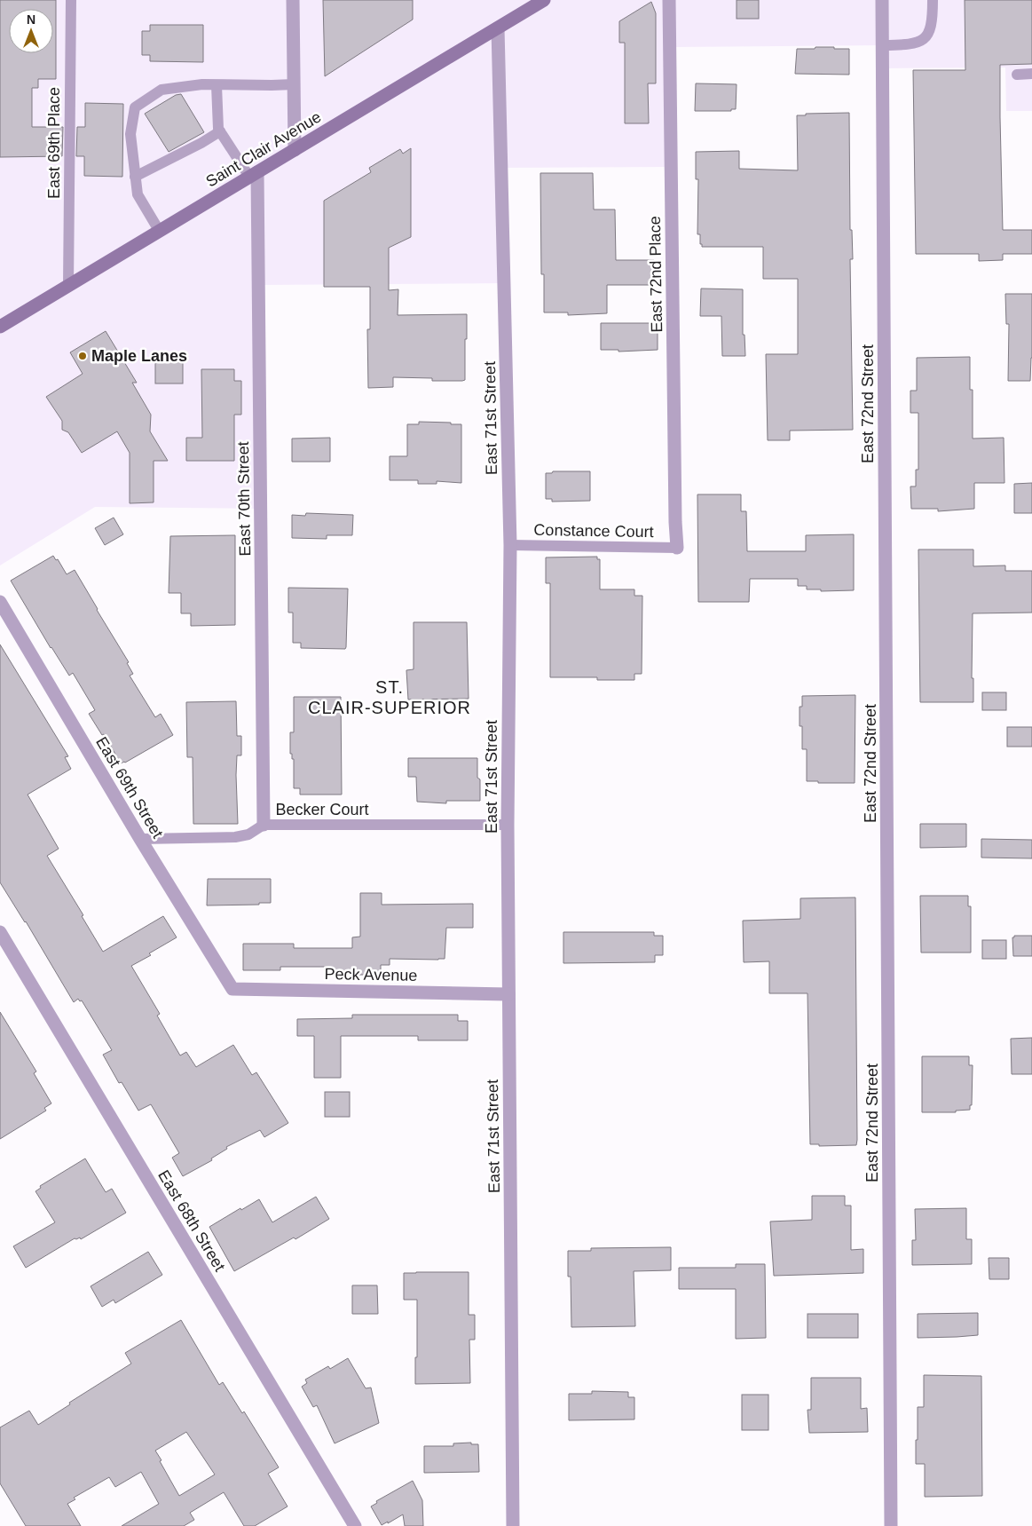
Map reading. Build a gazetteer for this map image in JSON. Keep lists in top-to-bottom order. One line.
{"streets":{"main road":["Saint Clair Avenue"],"street":["East 72nd Place","East 72nd Street","East 71st Street","East 70th Street","East 69th Street","Peck Avenue","East 68th Street"],"lane":["East 69th Place","Constance Court","Becker Court"]},"crossings":[["East 69th Place","Saint Clair Avenue"],["Saint Clair Avenue","East 71st Street"],["Saint Clair Avenue","East 70th Street"],["East 72nd Place","Constance Court"],["East 71st Street","Constance Court"],["East 71st Street","Becker Court"],["East 71st Street","Peck Avenue"],["East 70th Street","Becker Court"],["East 69th Street","Becker Court"],["East 69th Street","Peck Avenue"]],"districts":["ST. CLAIR-SUPERIOR"],"places":["Maple Lanes"],"north":"top"}
